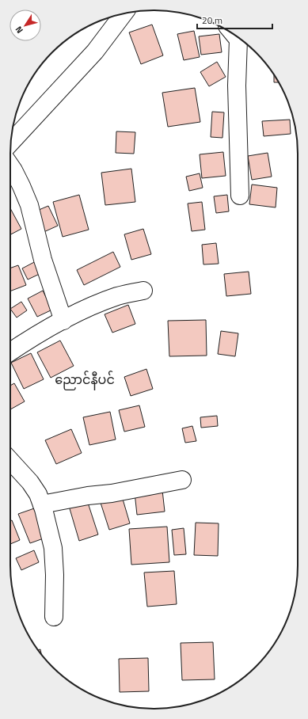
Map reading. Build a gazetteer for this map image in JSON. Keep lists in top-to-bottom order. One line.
{"districts":["ညောင်နီပင်"],"scale_bar":"20 m","north":"bottom left"}
